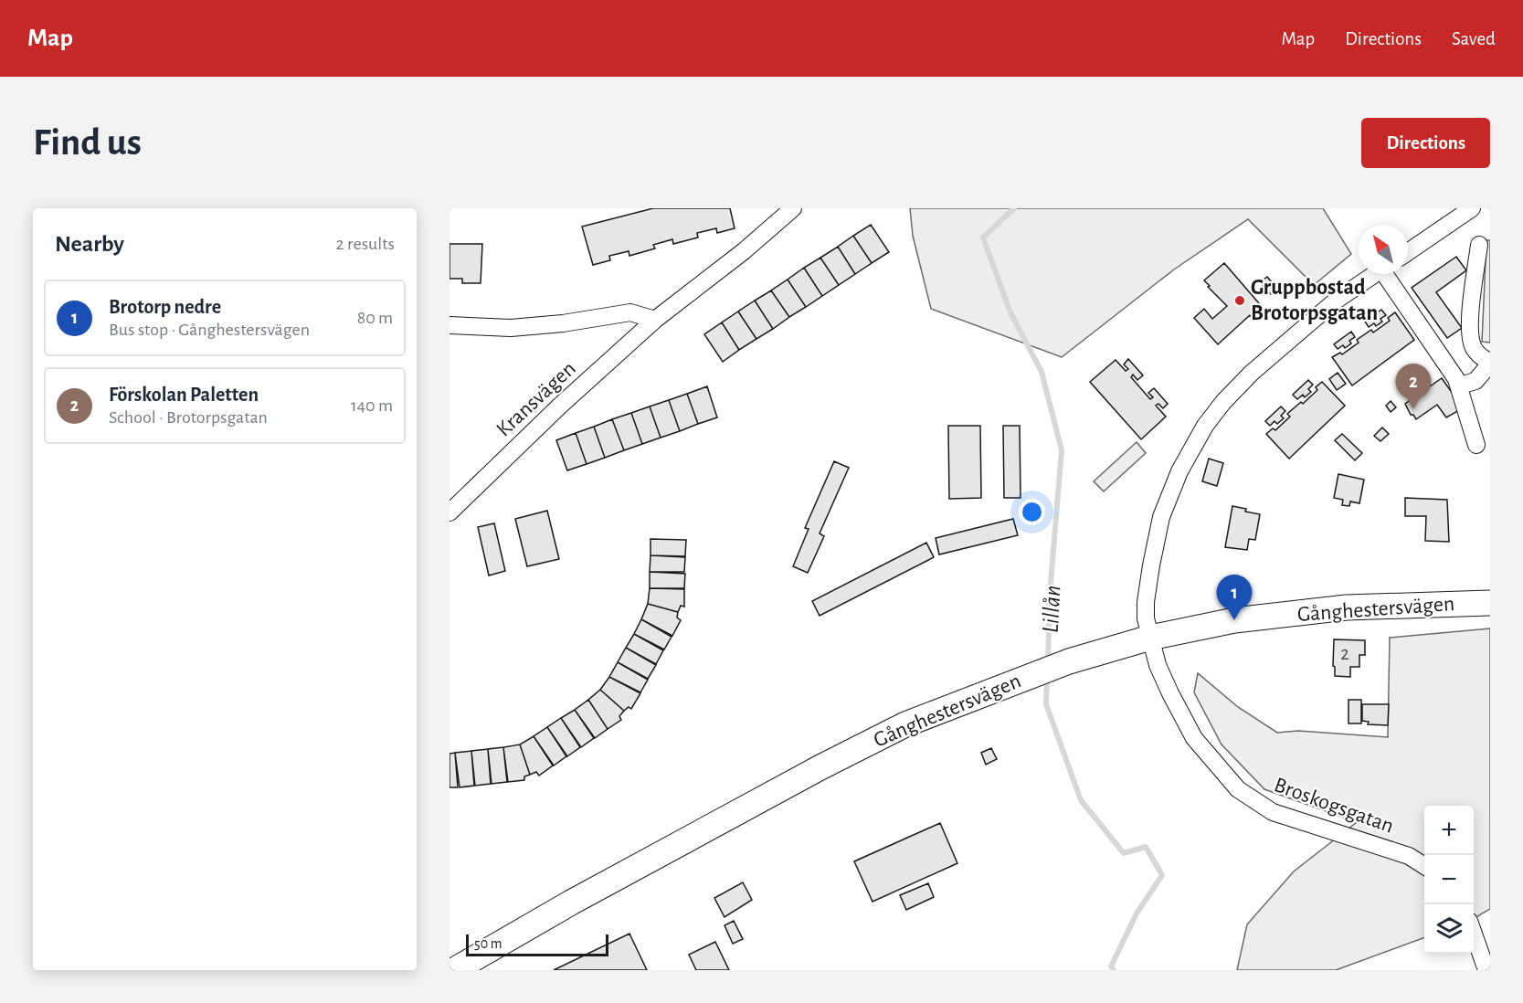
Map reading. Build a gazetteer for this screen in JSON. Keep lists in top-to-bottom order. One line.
{"streets":{"street":["Kransvägen","Gånghestersvägen","Broskogsgatan"]},"crossings":[["Gånghestersvägen","Broskogsgatan"]],"water":["Lillån"],"places":["Gruppbostad Brotorpsgatan"],"house_numbers":["2"],"scale_bar":"50 m","north":"top left","page":{"header":"Map","nav":["Map","Directions","Saved"],"buttons":"Directions","title":"Find us","heading":["Nearby","2 results"],"list":[{"mark":"1","name":"Brotorp nedre","note":"Bus stop · Gånghestersvägen","value":"80 m"},{"mark":"2","name":"Förskolan Paletten","note":"School · Brotorpsgatan","value":"140 m"}],"pins":["2","1"],"map_buttons":["+","−"],"scale":"50 m"}}
